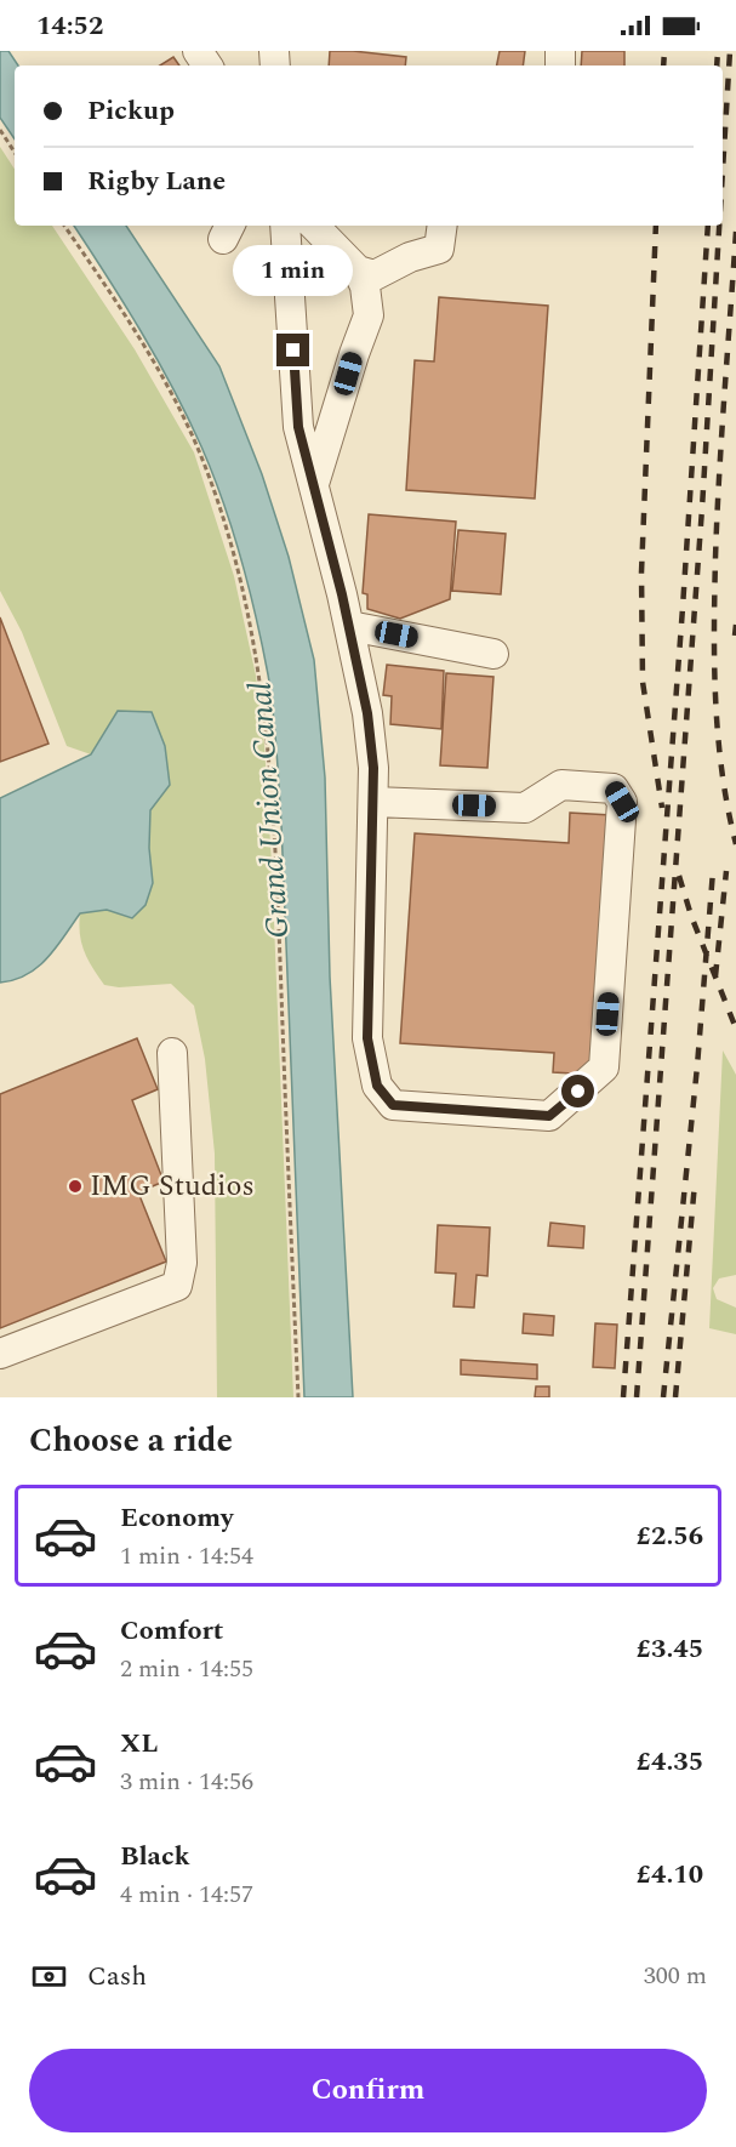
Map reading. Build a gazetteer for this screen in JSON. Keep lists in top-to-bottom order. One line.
{"water":["Grand Union Canal"],"places":["IMG Studios"],"page":{"status":"14:52","banner":["Pickup","Rigby Lane"],"bubble":"1 min","heading":"Choose a ride","list":[{"name":"Economy","note":"1 min · 14:54","value":"£2.56"},{"name":"Comfort","note":"2 min · 14:55","value":"£3.45"},{"name":"XL","note":"3 min · 14:56","value":"£4.35"},{"name":"Black","note":"4 min · 14:57","value":"£4.10"}],"pay":["Cash","300 m"],"buttons":"Confirm"}}
